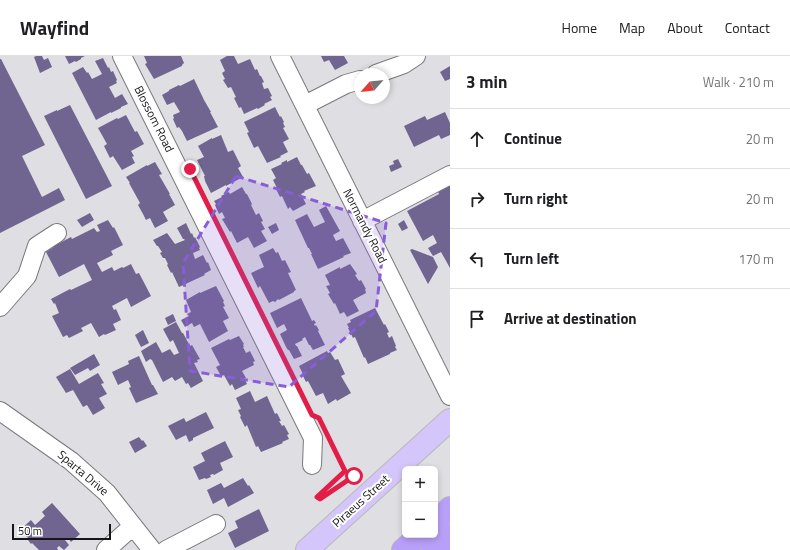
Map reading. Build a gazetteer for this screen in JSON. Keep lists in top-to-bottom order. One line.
{"streets":{"main road":["Piraeus Street"],"street":["Blossom Road","Normandy Road","Sparta Drive"]},"scale_bar":"50 m","north":"bottom left","page":{"header":"Wayfind","nav":["Home","Map","About","Contact"],"heading":["3 min","Walk · 210 m"],"list":[["Continue","20 m"],["Turn right","20 m"],["Turn left","170 m"],"Arrive at destination"],"map_buttons":["+","−"],"scale":"50 m"}}
